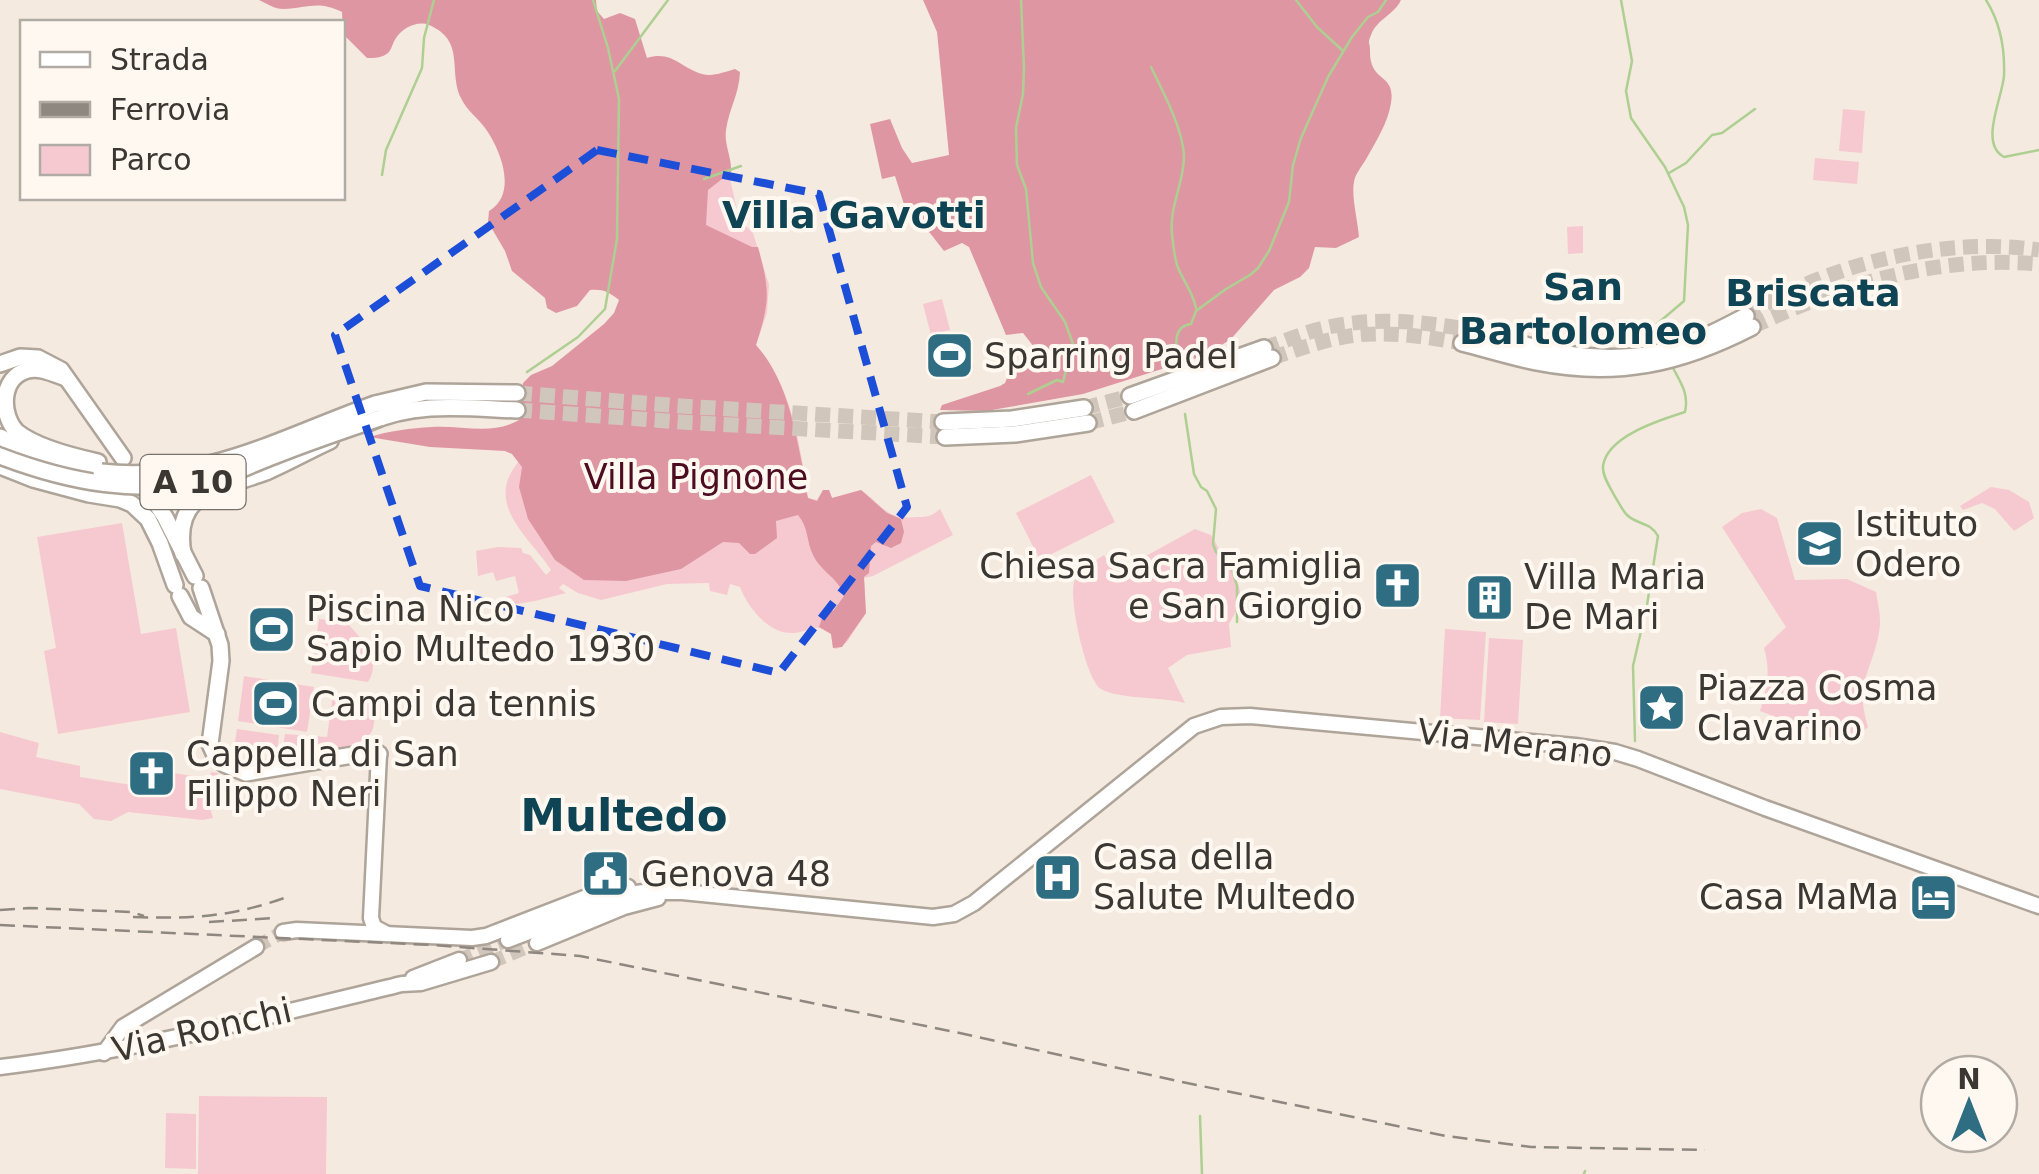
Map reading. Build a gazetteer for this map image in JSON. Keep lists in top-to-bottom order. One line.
{"streets":{"highway":["A 10"],"main road":["Via Merano","Via Ronchi"]},"districts":["Villa Gavotti","San Bartolomeo","Briscata","Multedo"],"parks":["Villa Pignone"],"places":{"sports":["Sparring Padel","Piscina Nico Sapio Multedo 1930","Campi da tennis"],"school or university":["Istituto Odero"],"church":["Chiesa Sacra Famiglia e San Giorgio","Cappella di San Filippo Neri"],"building":["Villa Maria De Mari"],"place":["Piazza Cosma Clavarino"],"public building":["Genova 48"],"hospital":["Casa della Salute Multedo"],"hotel":["Casa MaMa"]},"legend":["Strada","Ferrovia","Parco"],"north":"top"}
